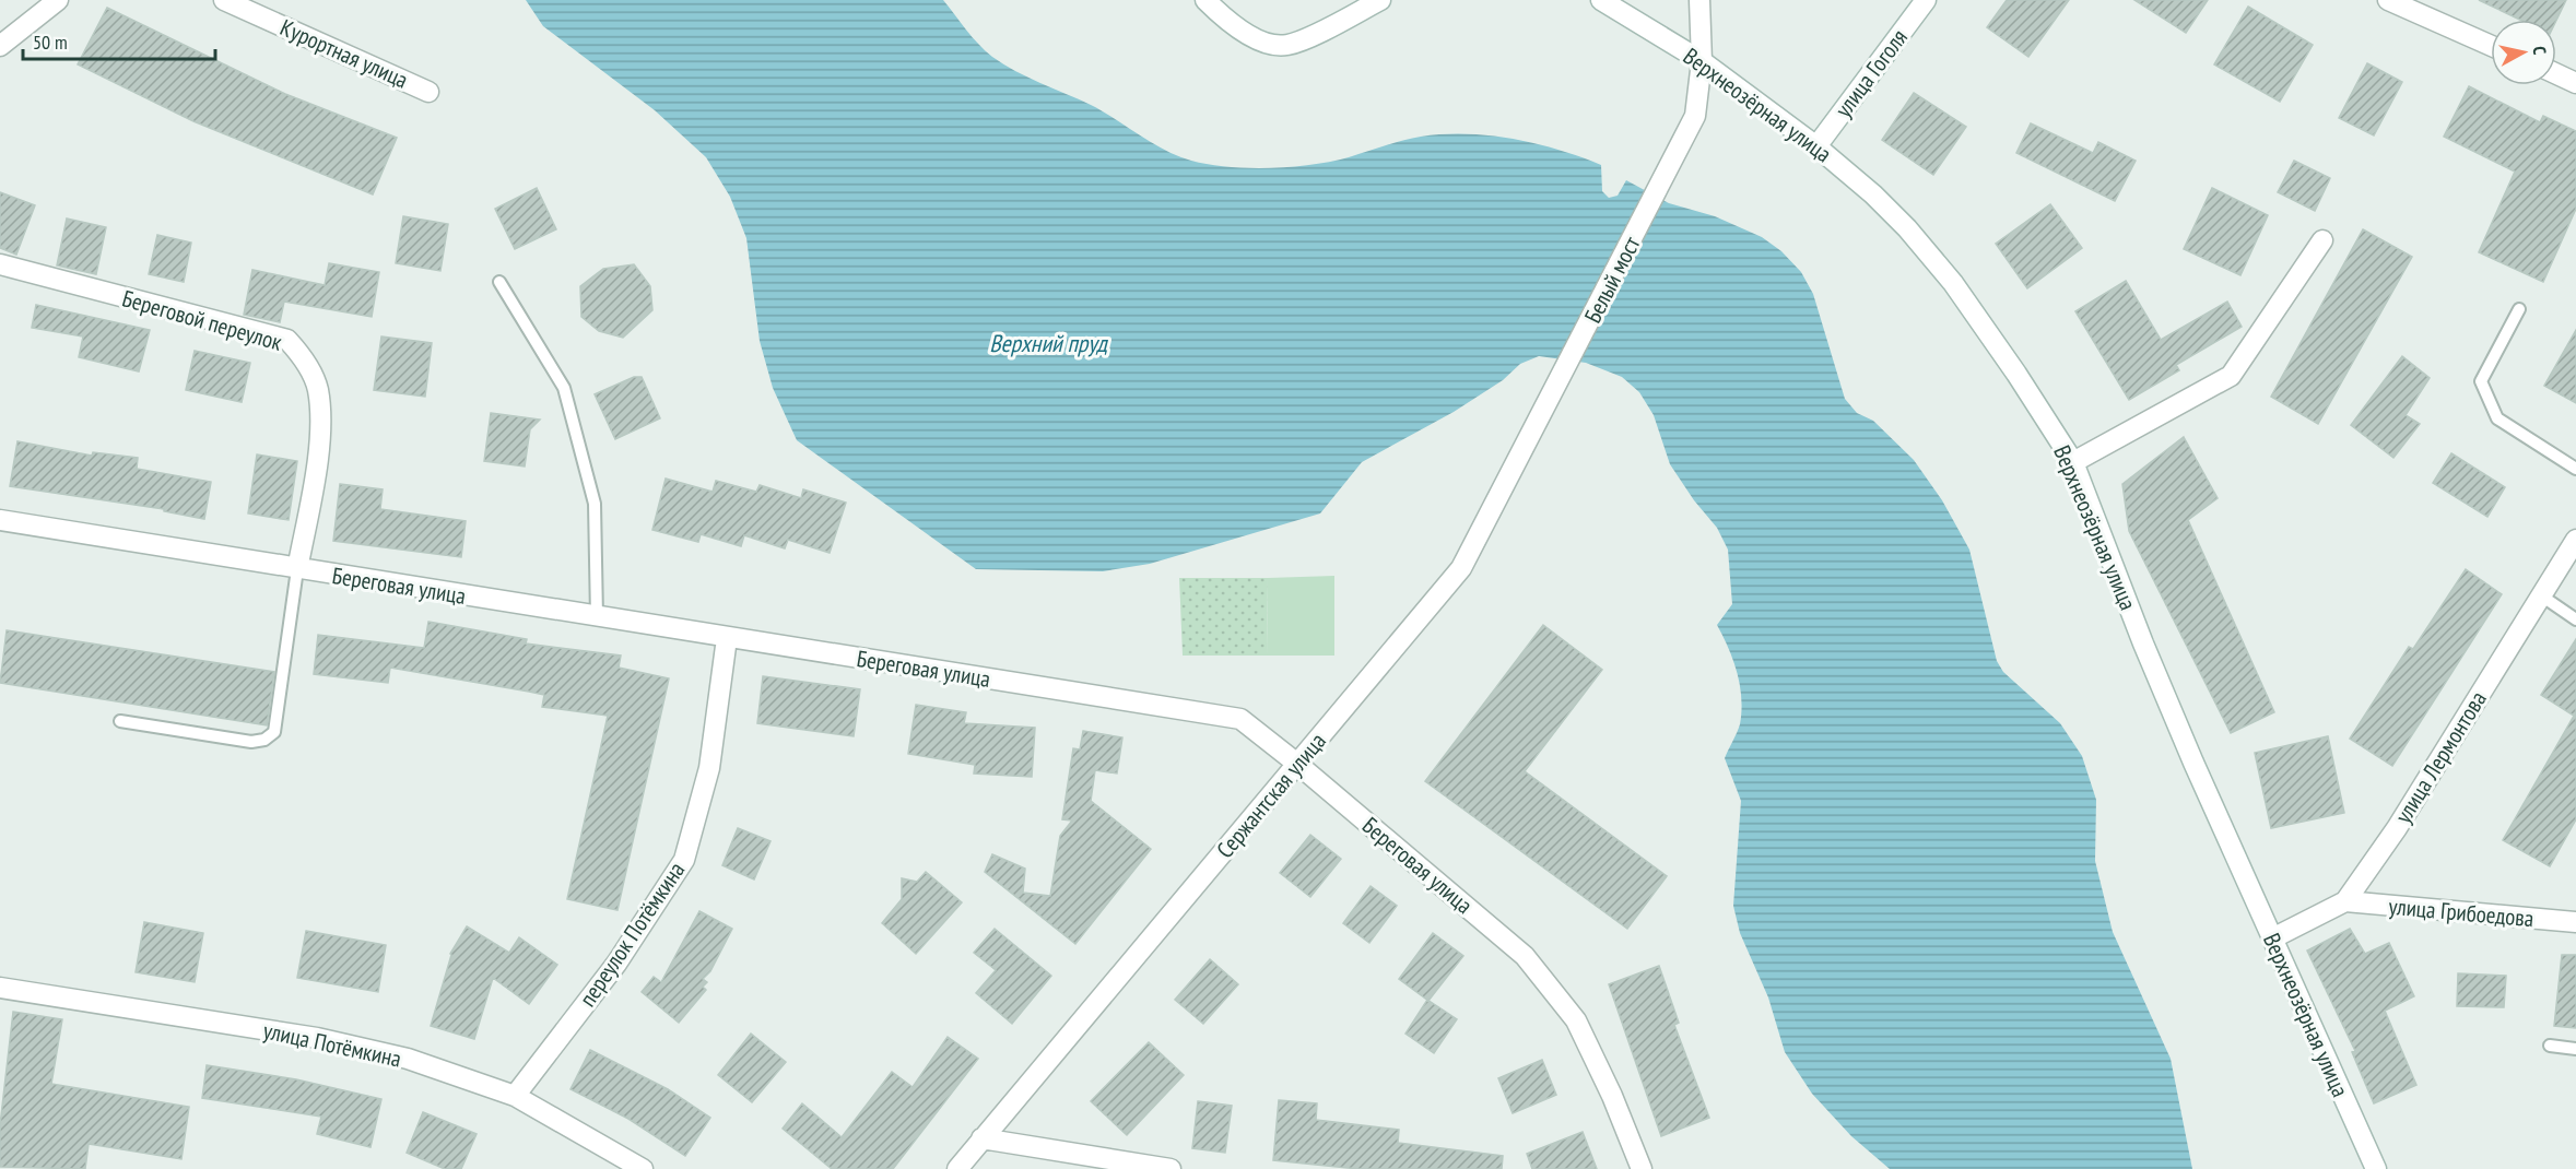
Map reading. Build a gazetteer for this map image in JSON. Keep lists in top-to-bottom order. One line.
{"streets":{"street":["Курортная улица","улица Гоголя","Верхнеозёрная улица","Белый мост","Береговой переулок","Береговая улица","улица Лермонтова","Сержантская улица","улица Грибоедова","переулок Потёмкина","улица Потёмкина"]},"crossings":[["улица Гоголя","Верхнеозёрная улица"],["Верхнеозёрная улица","Белый мост"],["Верхнеозёрная улица","улица Лермонтова"],["Белый мост","Сержантская улица"],["Береговой переулок","Береговая улица"],["Береговая улица","Сержантская улица"],["Береговая улица","переулок Потёмкина"],["улица Лермонтова","улица Грибоедова"],["переулок Потёмкина","улица Потёмкина"]],"water":["Верхний пруд"],"scale_bar":"50 m","north":"right"}
